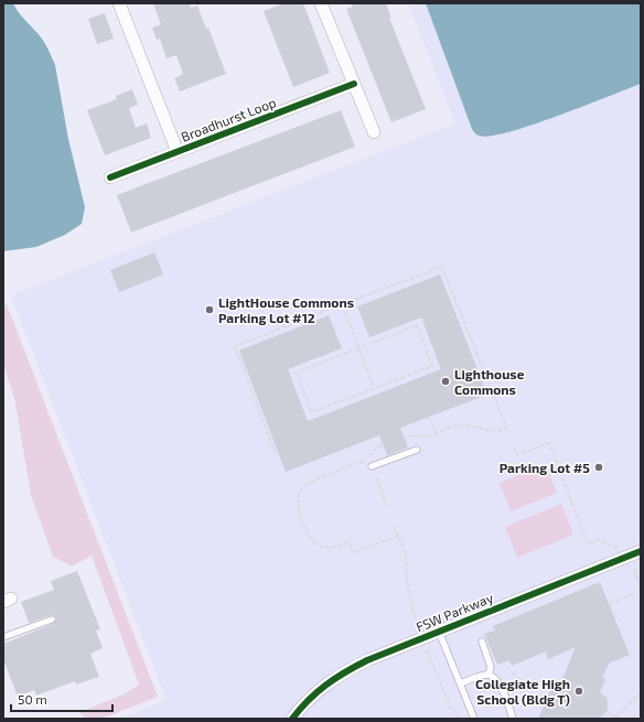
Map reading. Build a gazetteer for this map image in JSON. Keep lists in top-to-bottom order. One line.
{"streets":{"street":["Broadhurst Loop","FSW Parkway"]},"places":["LightHouse Commons Parking Lot #12","Lighthouse Commons","Parking Lot #5","Collegiate High School (Bldg T)"],"scale_bar":"50 m"}
